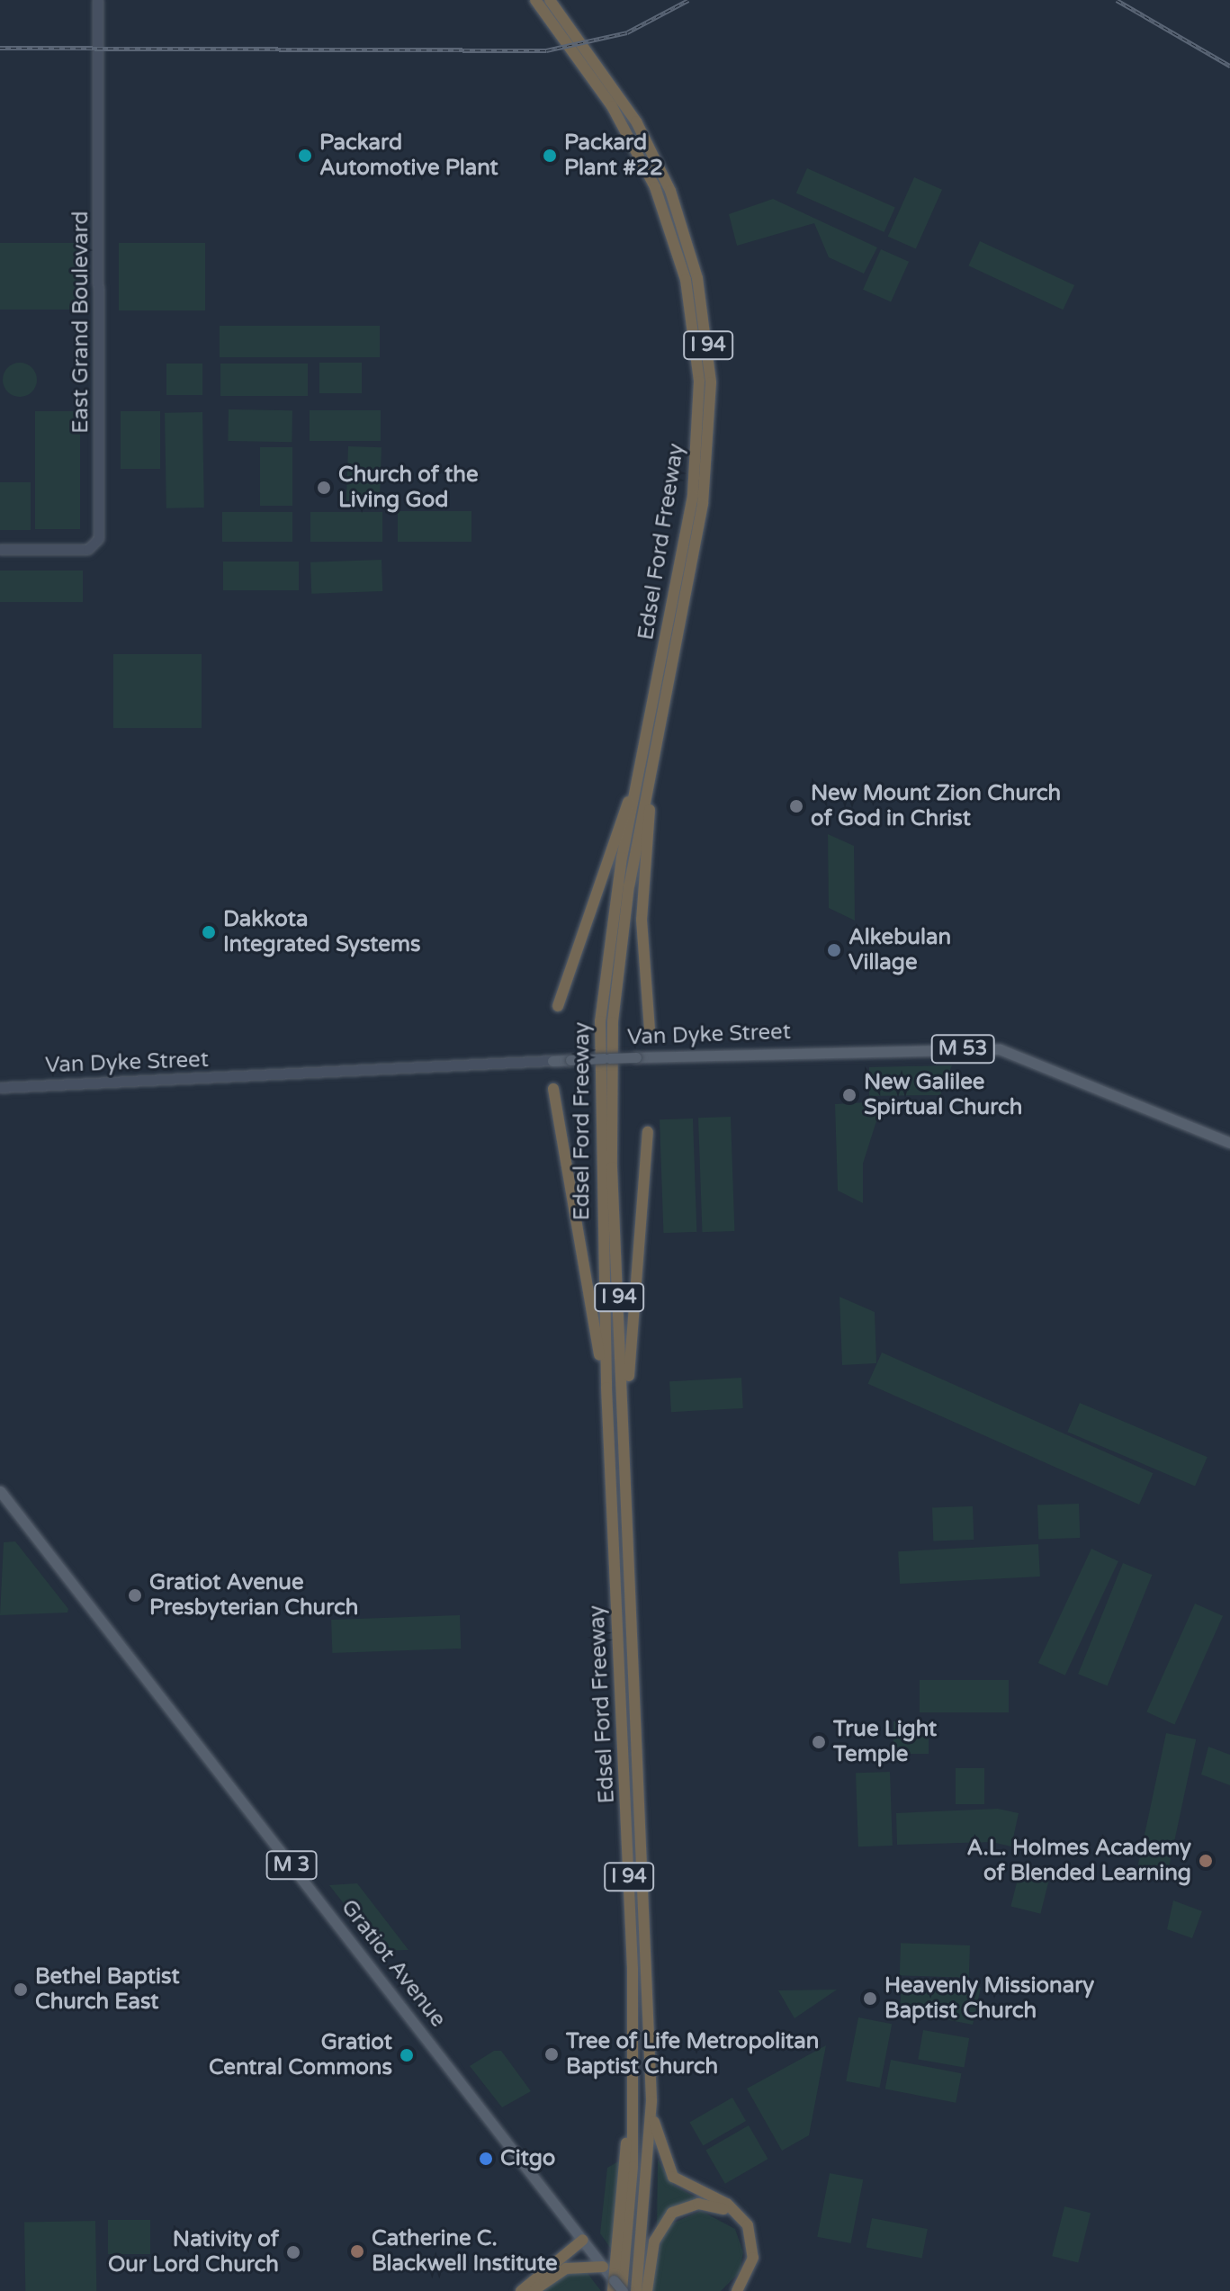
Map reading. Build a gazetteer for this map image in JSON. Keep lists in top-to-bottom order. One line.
{"streets":{"highway":["I 94","Edsel Ford Freeway"],"main road":["East Grand Boulevard","Van Dyke Street","M 53","M 3","Gratiot Avenue"]},"crossings":[["Edsel Ford Freeway","Gratiot Avenue"]],"places":["Packard Automotive Plant","Packard Plant #22","Church of the Living God","New Mount Zion Church of God in Christ","Dakkota Integrated Systems","Alkebulan Village","New Galilee Spirtual Church","Gratiot Avenue Presbyterian Church","True Light Temple","A.L. Holmes Academy of Blended Learning","Bethel Baptist Church East","Heavenly Missionary Baptist Church","Tree of Life Metropolitan Baptist Church","Gratiot Central Commons","Citgo","Catherine C. Blackwell Institute","Nativity of Our Lord Church"]}
